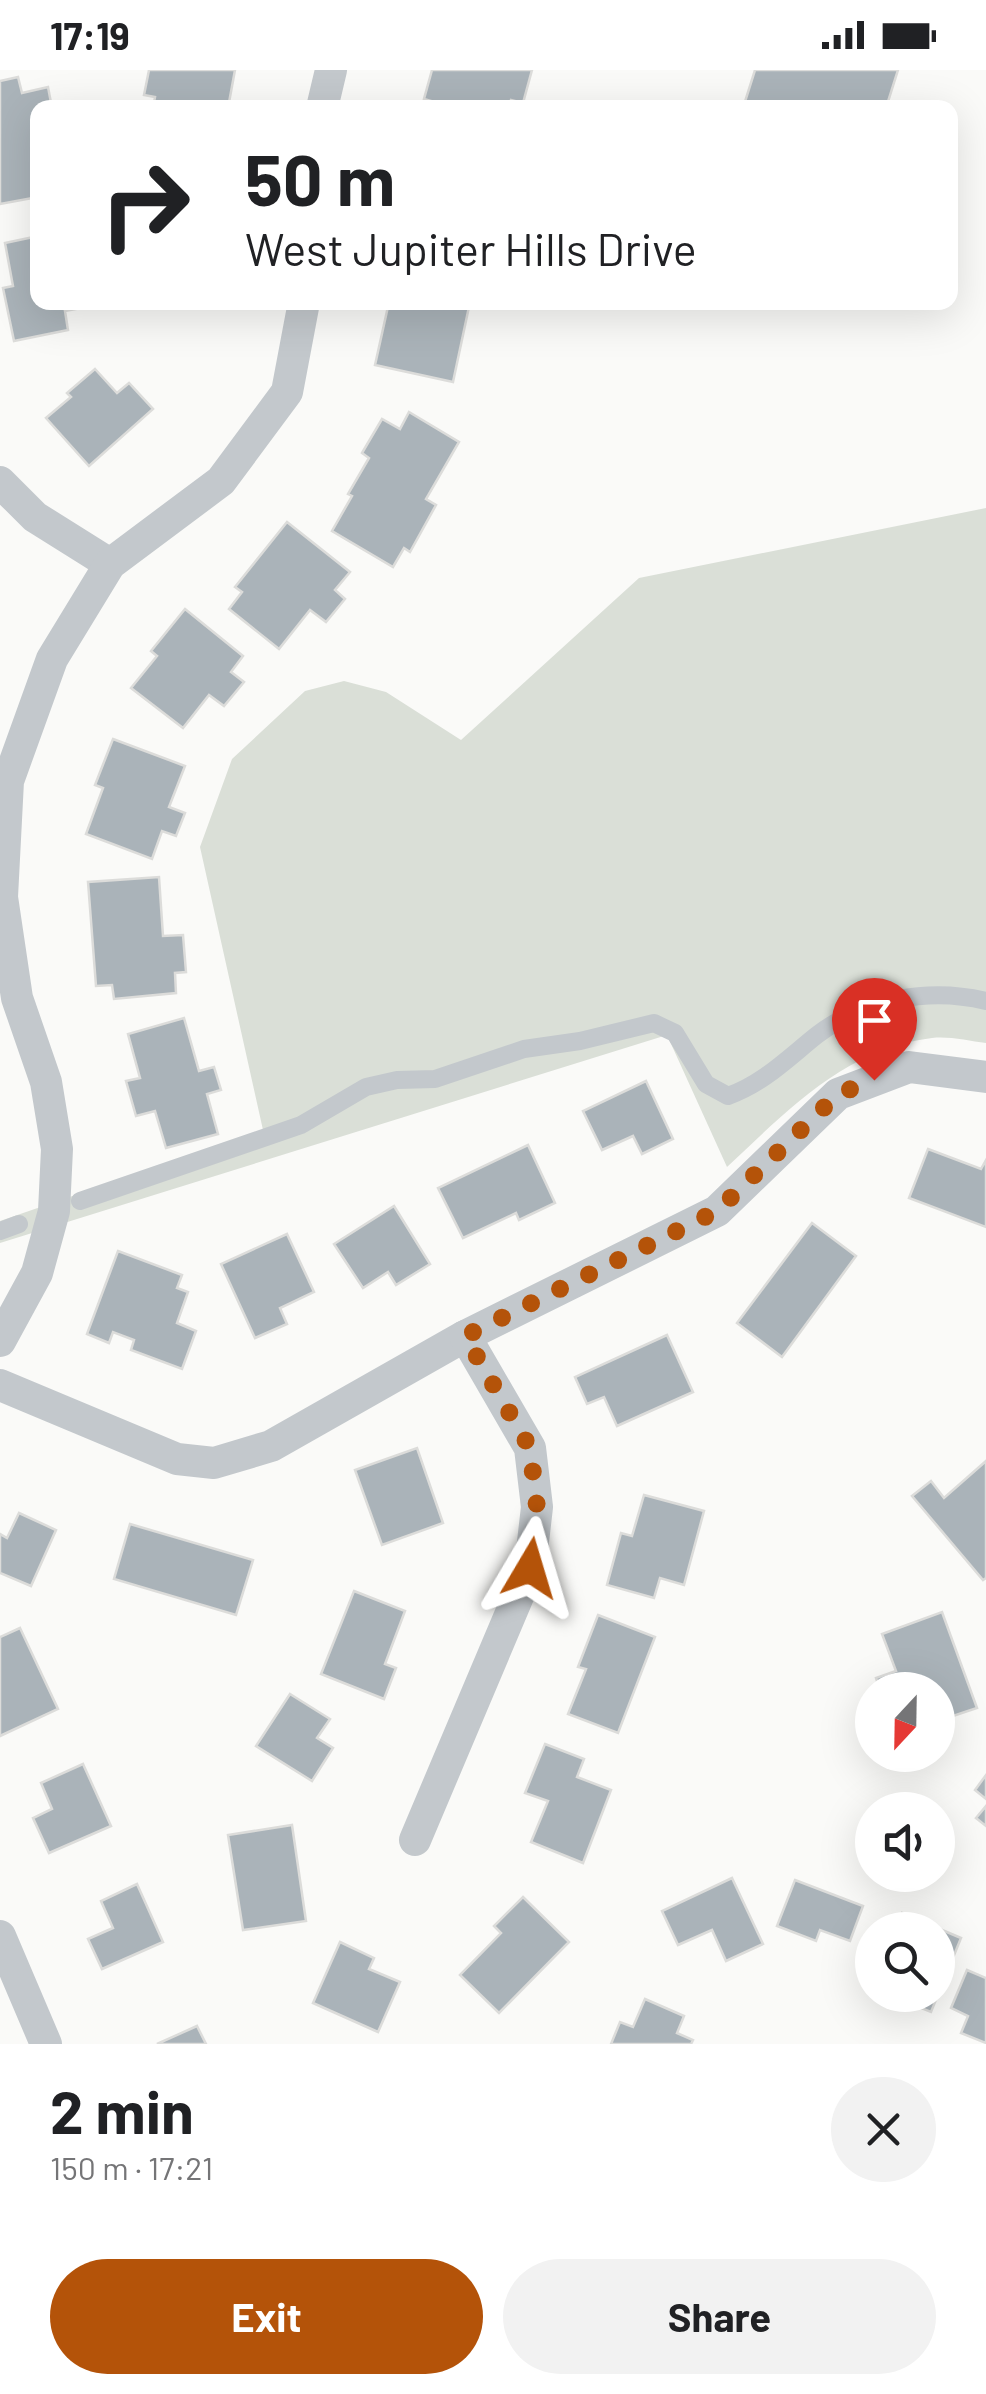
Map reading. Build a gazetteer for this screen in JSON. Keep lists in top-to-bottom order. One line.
{"north":"bottom","page":{"status":"17:19","turn":["50 m","West Jupiter Hills Drive"],"heading":["2 min","150 m · 17:21"],"buttons":["Exit","Share"]}}
